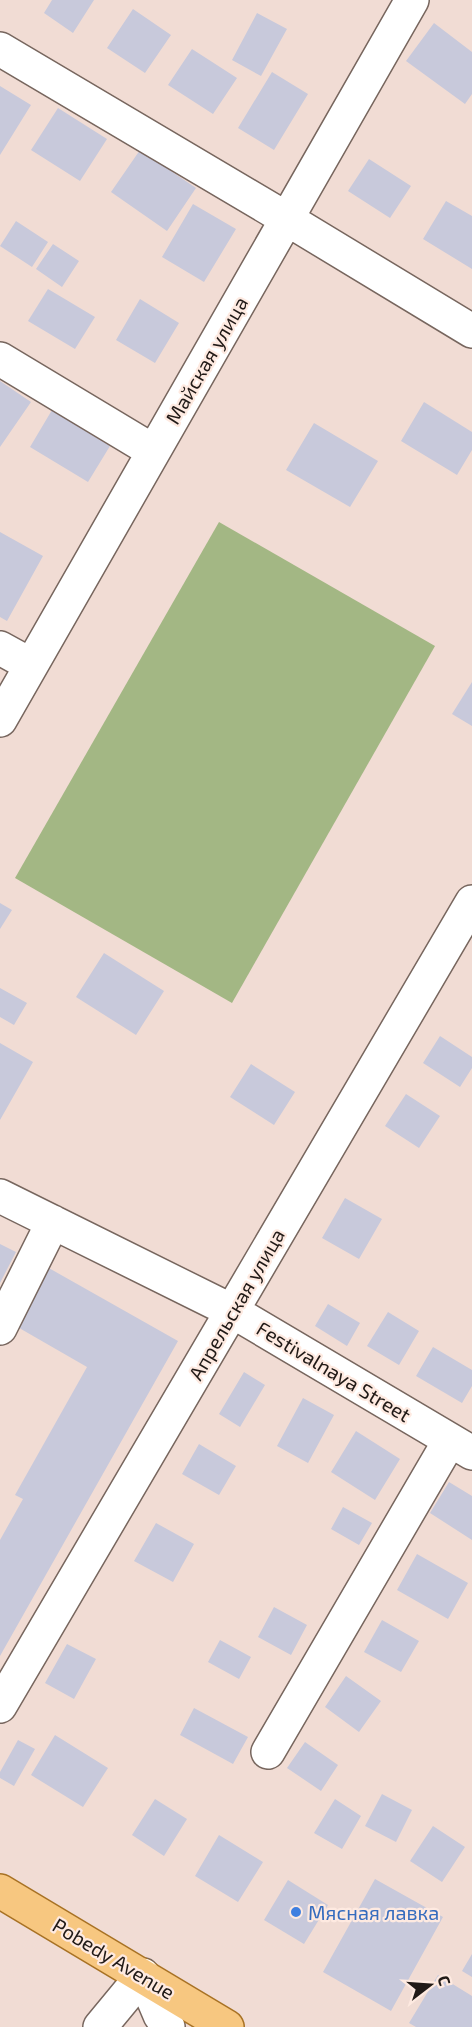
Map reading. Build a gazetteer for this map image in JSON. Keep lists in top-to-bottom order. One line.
{"streets":{"main road":["Pobedy Avenue"],"street":["Майская улица","Апрельская улица","Festivalnaya Street"]},"crossings":[["Апрельская улица","Festivalnaya Street"]],"places":["Мясная лавка"],"north":"right"}
